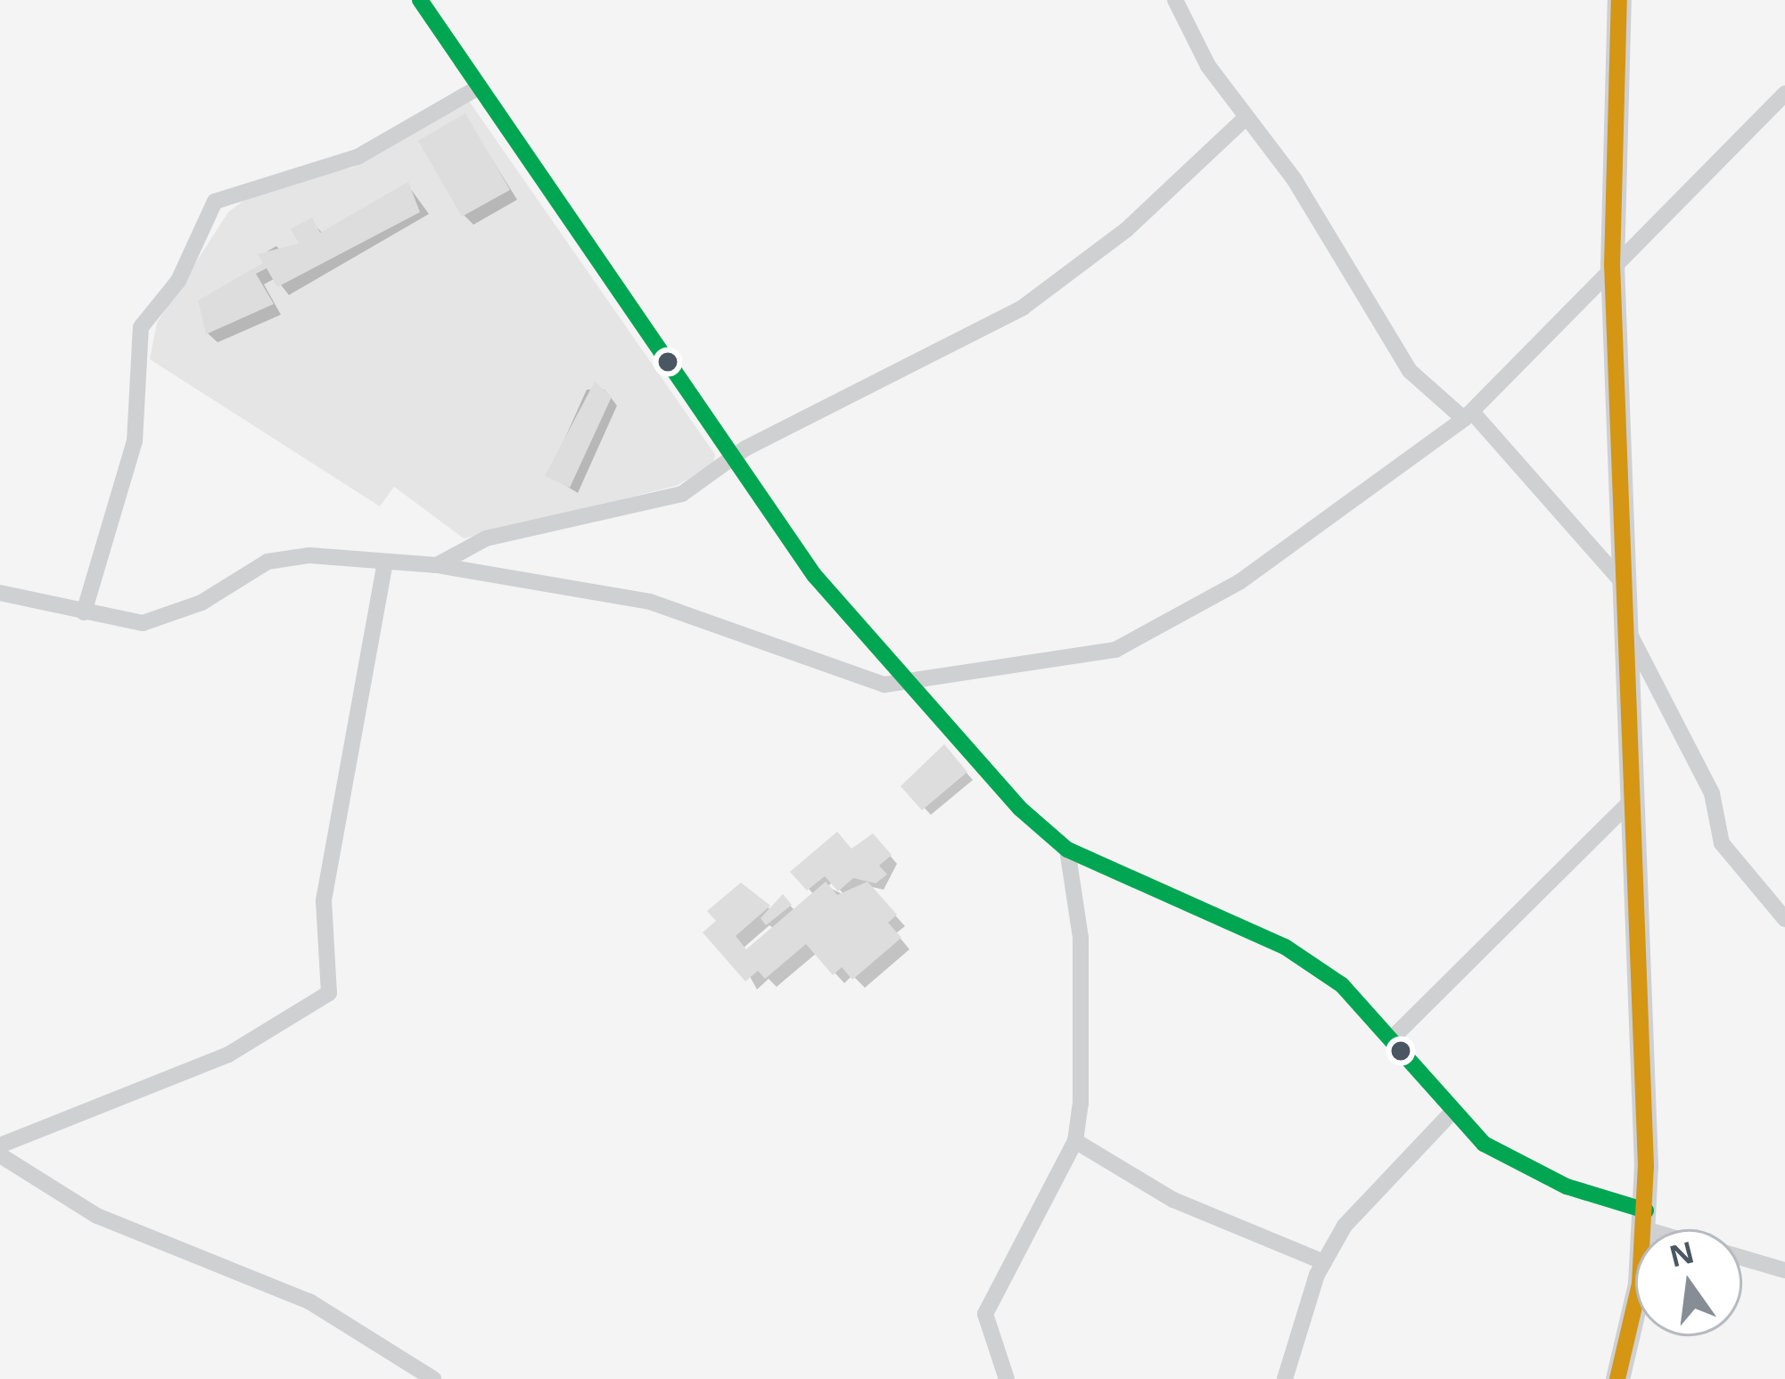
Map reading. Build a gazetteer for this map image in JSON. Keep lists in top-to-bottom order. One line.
{"north":"top"}
